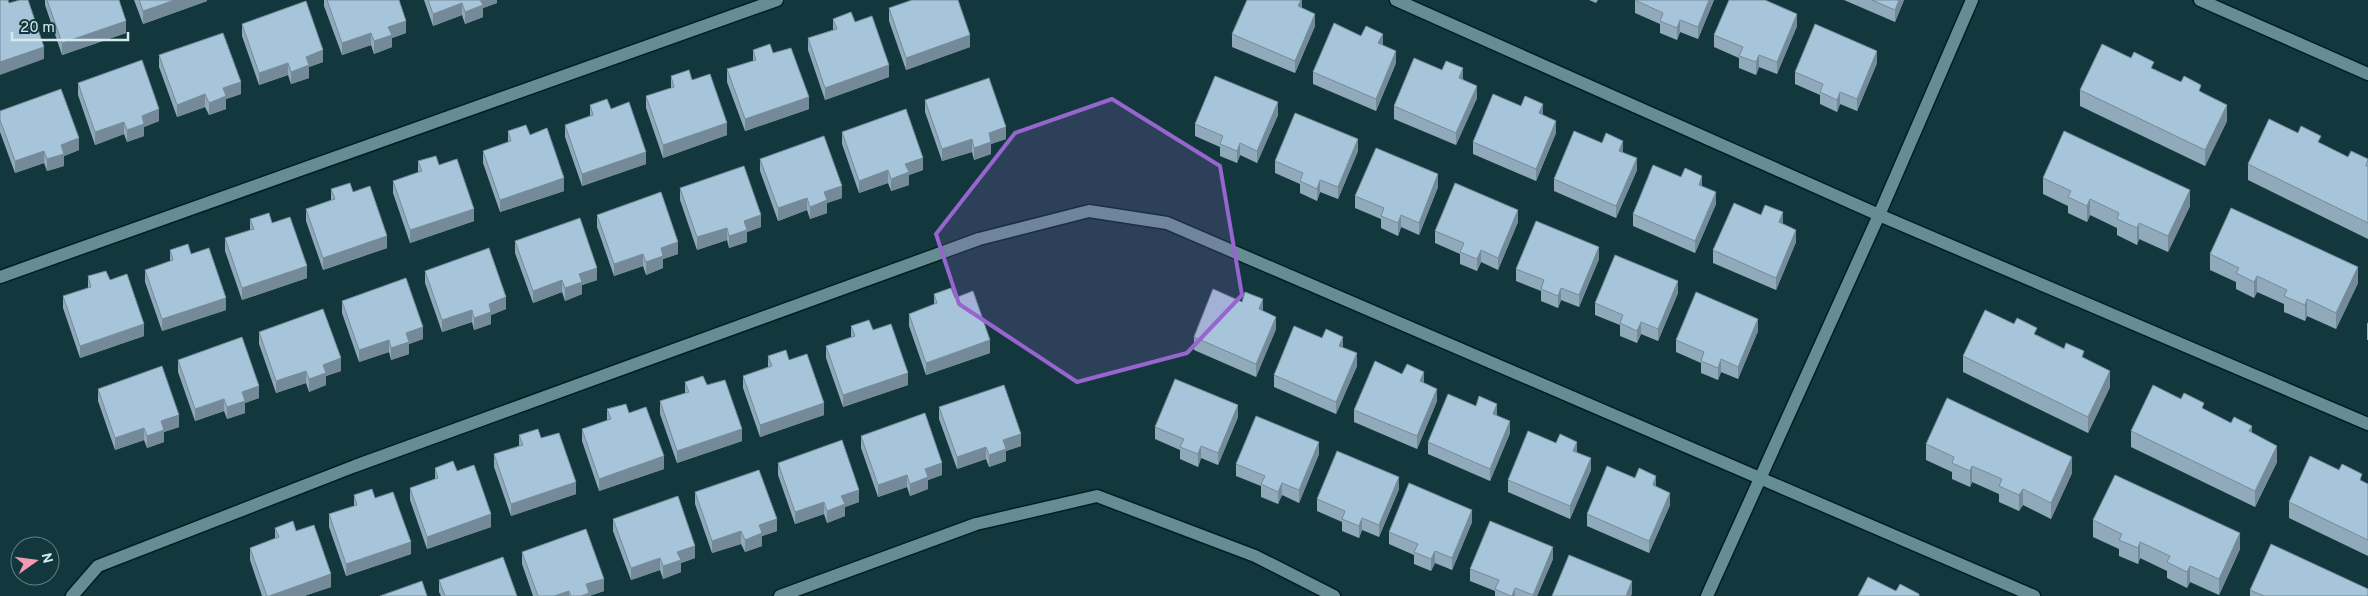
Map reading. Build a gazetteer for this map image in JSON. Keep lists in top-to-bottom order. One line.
{"scale_bar":"20 m","north":"right"}
